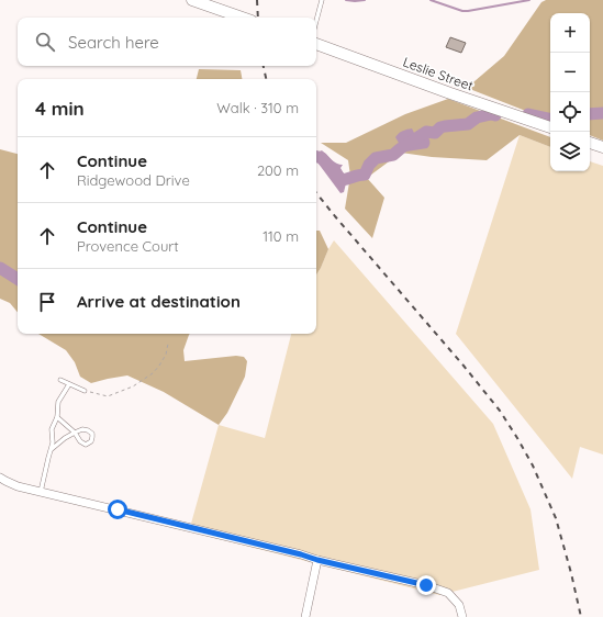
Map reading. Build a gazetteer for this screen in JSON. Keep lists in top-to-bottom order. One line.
{"streets":{"street":["Leslie Street"]},"page":{"map_buttons":["+","−"],"search":"Search here","heading":["4 min","Walk · 310 m"],"list":[["Continue","Ridgewood Drive","200 m"],["Continue","Provence Court","110 m"],"Arrive at destination"]}}
